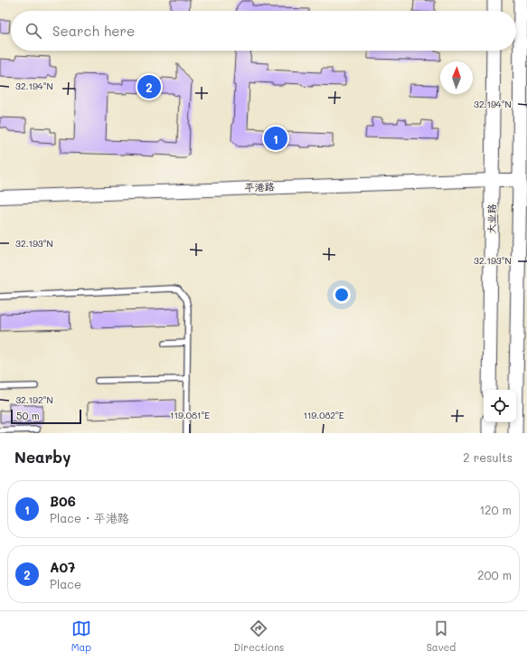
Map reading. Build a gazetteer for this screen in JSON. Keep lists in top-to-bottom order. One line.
{"streets":{"main road":["大业路"],"street":["平港路"]},"crossings":[["平港路","大业路"]],"scale_bar":"50 m","north":"top","page":{"search":"Search here","pins":["2","1"],"scale":"50 m","heading":["Nearby","2 results"],"list":[{"mark":"1","name":"B06","note":"Place · 平港路","value":"120 m"},{"mark":"2","name":"A07","note":"Place","value":"200 m"}],"nav":["Map","Directions","Saved"]},"coordinates":["32.194°N","32.193°N","32.192°N","119.081°E","119.082°E"]}
